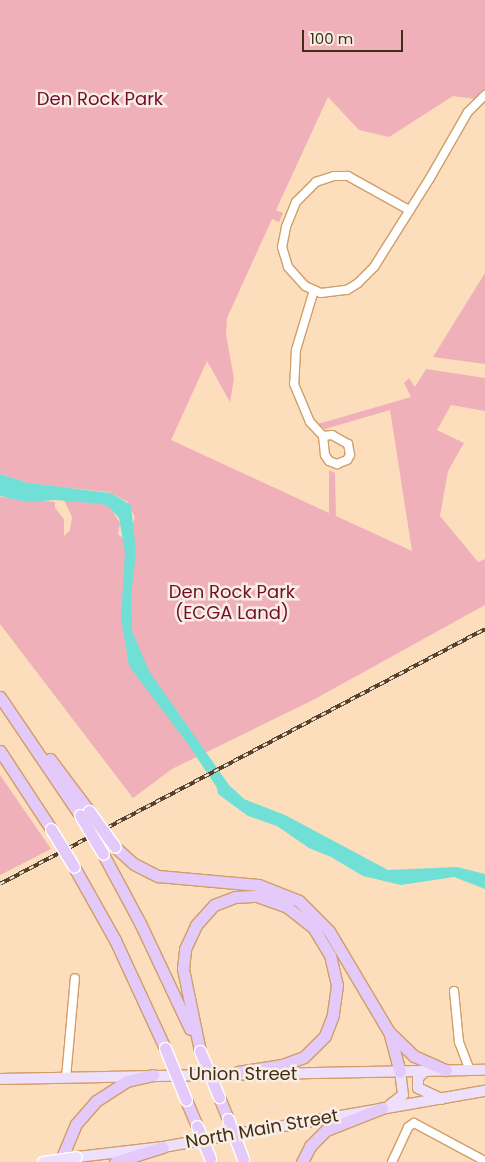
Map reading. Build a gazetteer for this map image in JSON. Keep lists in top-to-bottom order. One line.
{"streets":{"main road":["Union Street","North Main Street"]},"parks":["Den Rock Park","Den Rock Park (ECGA Land)"],"scale_bar":"100 m"}
